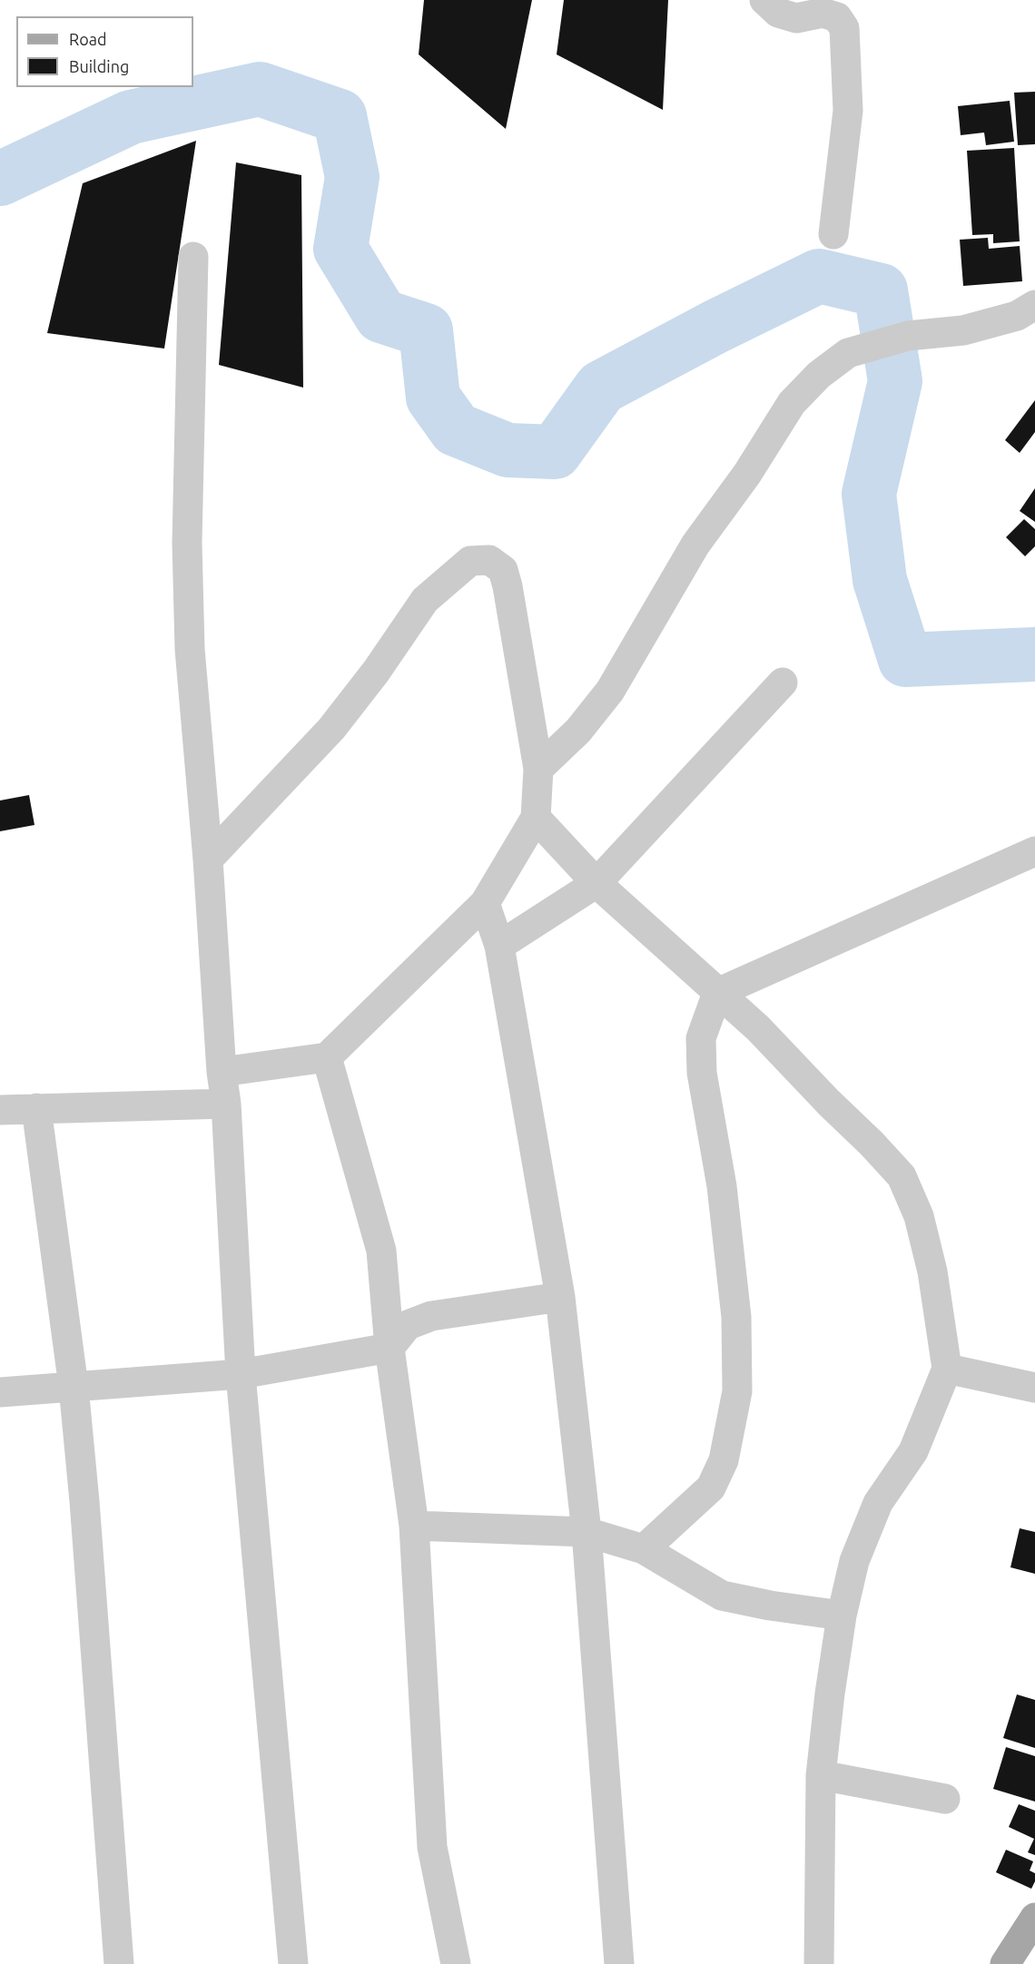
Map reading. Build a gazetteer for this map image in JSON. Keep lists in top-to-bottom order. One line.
{"legend":["Road","Building"]}
